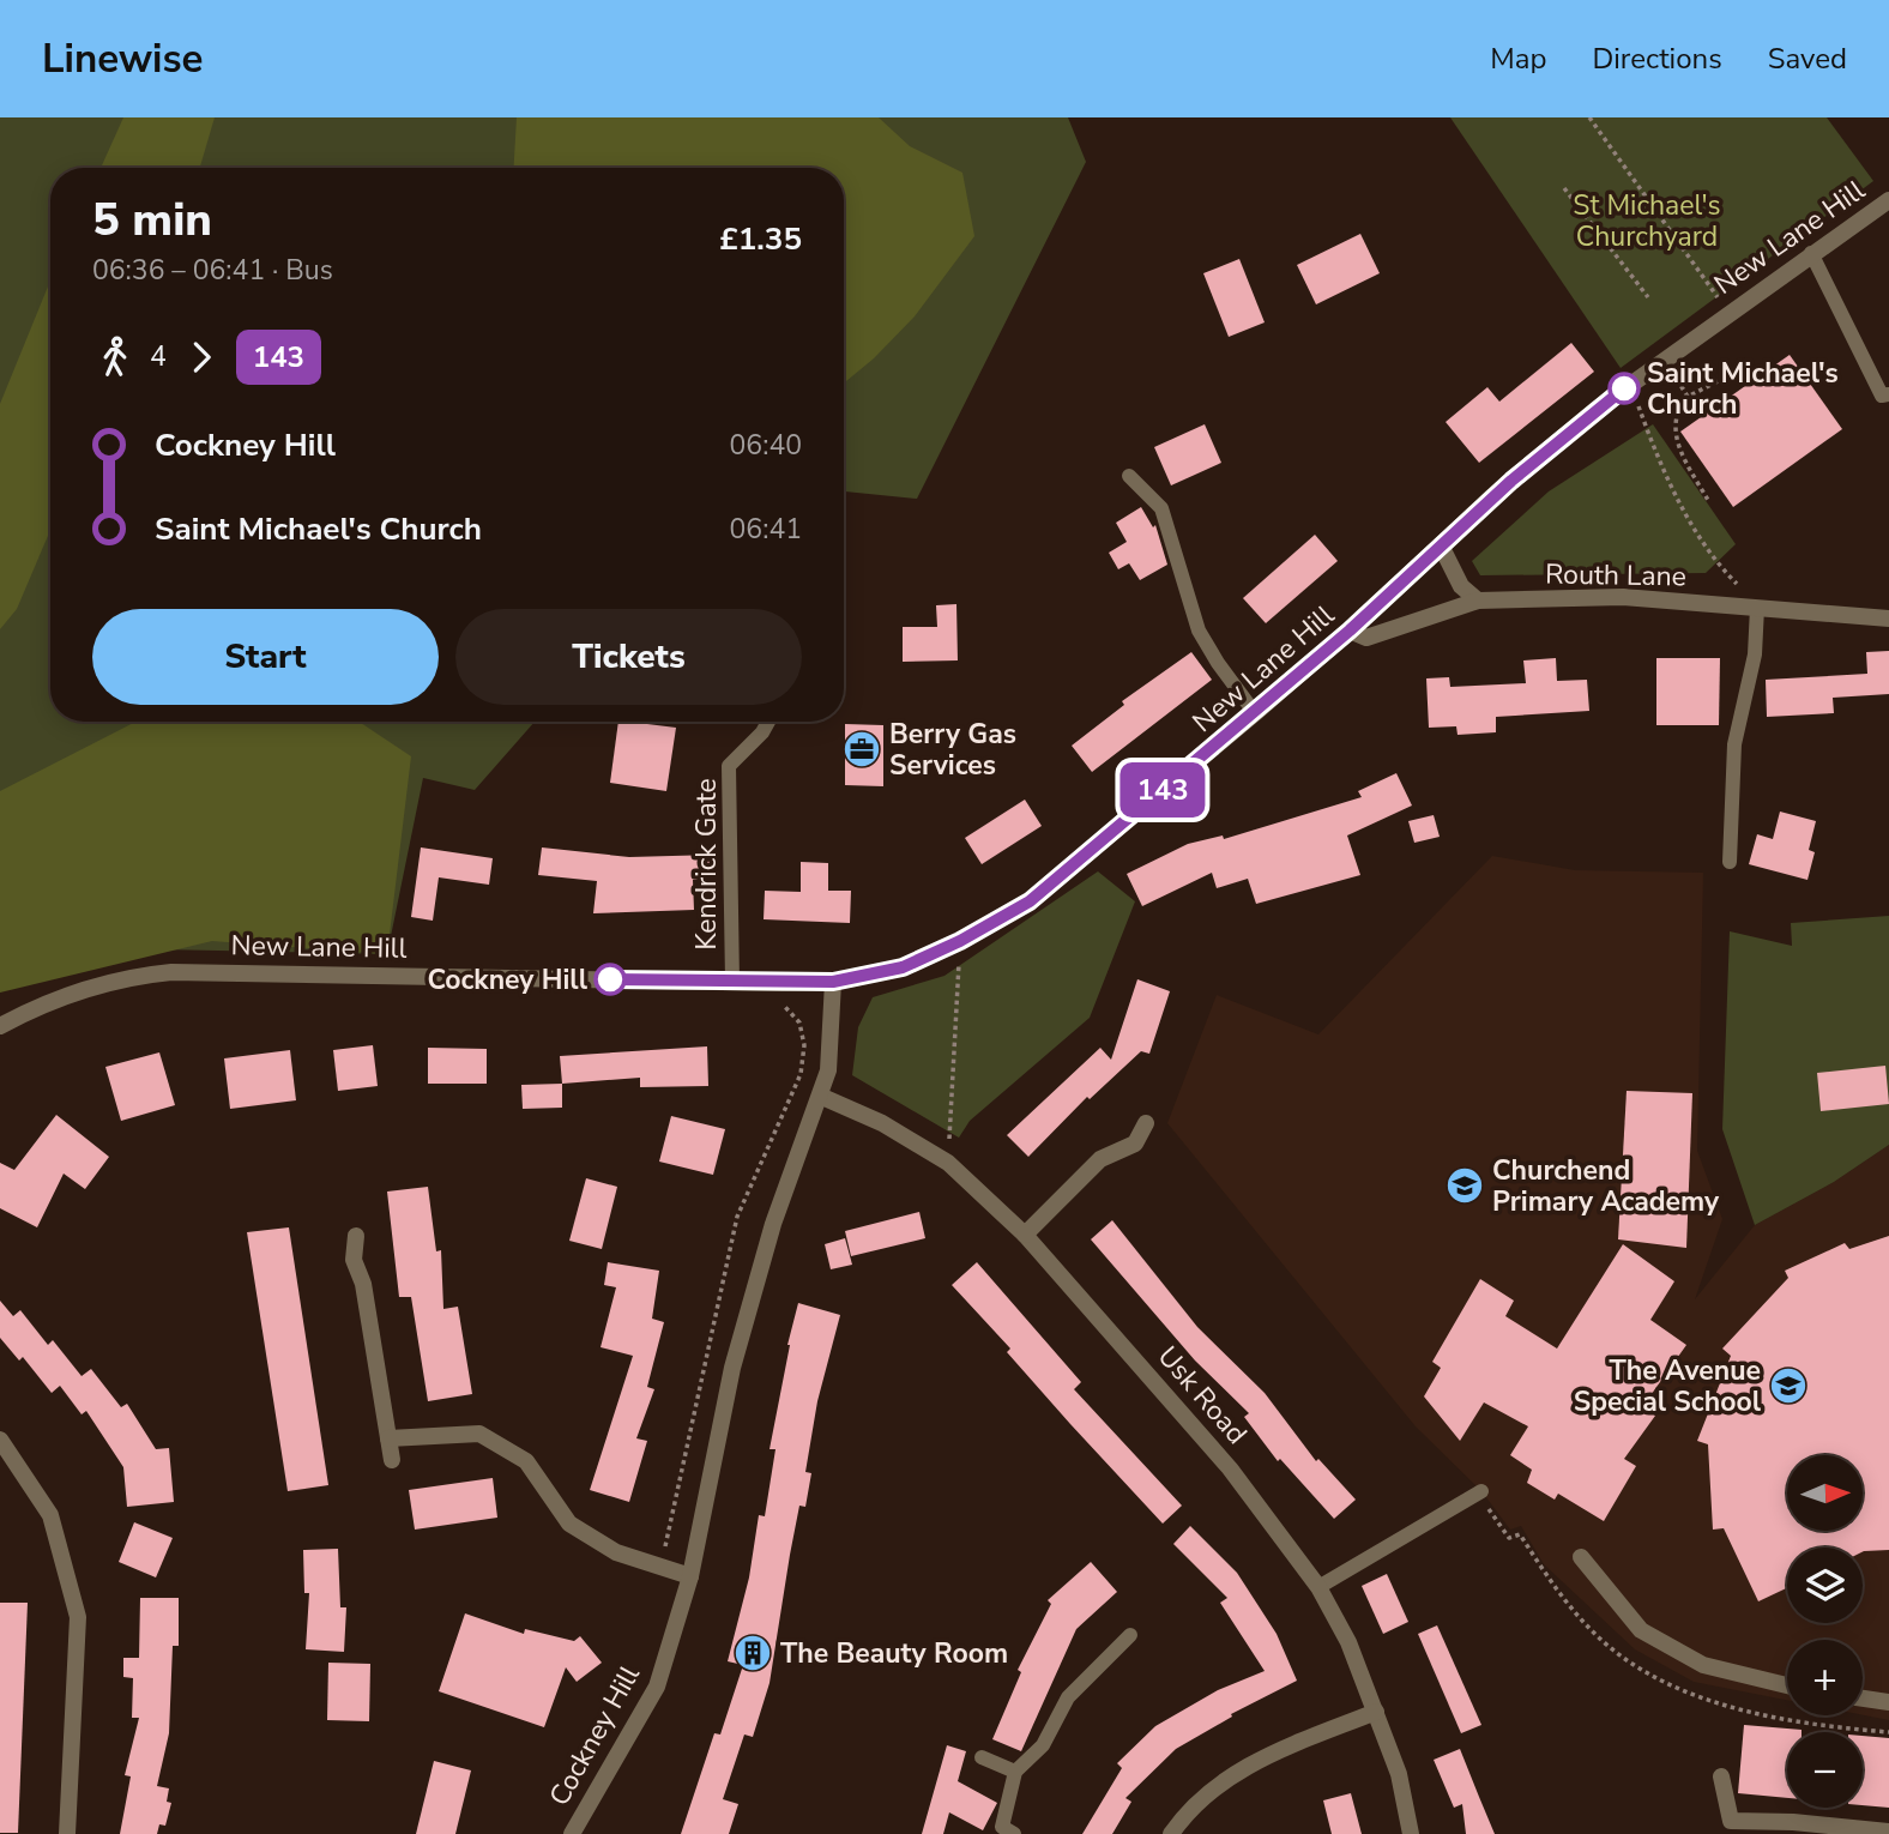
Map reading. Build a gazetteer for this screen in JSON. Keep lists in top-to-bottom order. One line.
{"streets":{"street":["New Lane Hill","Routh Lane","Usk Road","Cockney Hill"],"lane":["Kendrick Gate"]},"crossings":[["New Lane Hill","Routh Lane"],["New Lane Hill","Kendrick Gate"],["New Lane Hill","Cockney Hill"],["Usk Road","Cockney Hill"]],"parks":["St Michael's Churchyard"],"places":{"other":["Saint Michael's Church","Cockney Hill"],"office":["Berry Gas Services"],"school or university":["Churchend Primary Academy","The Avenue Special School"],"building":["The Beauty Room"]},"lines":["bus line 143"],"north":"right","page":{"header":"Linewise","nav":["Map","Directions","Saved"],"on_map":"143","heading":["5 min","06:36 – 06:41 · Bus","£1.35"],"legs":["4","143"],"list":[{"name":"Cockney Hill","value":"06:40"},{"name":"Saint Michael's Church","value":"06:41"}],"buttons":["Start","Tickets"],"map_buttons":["+","−"]}}
